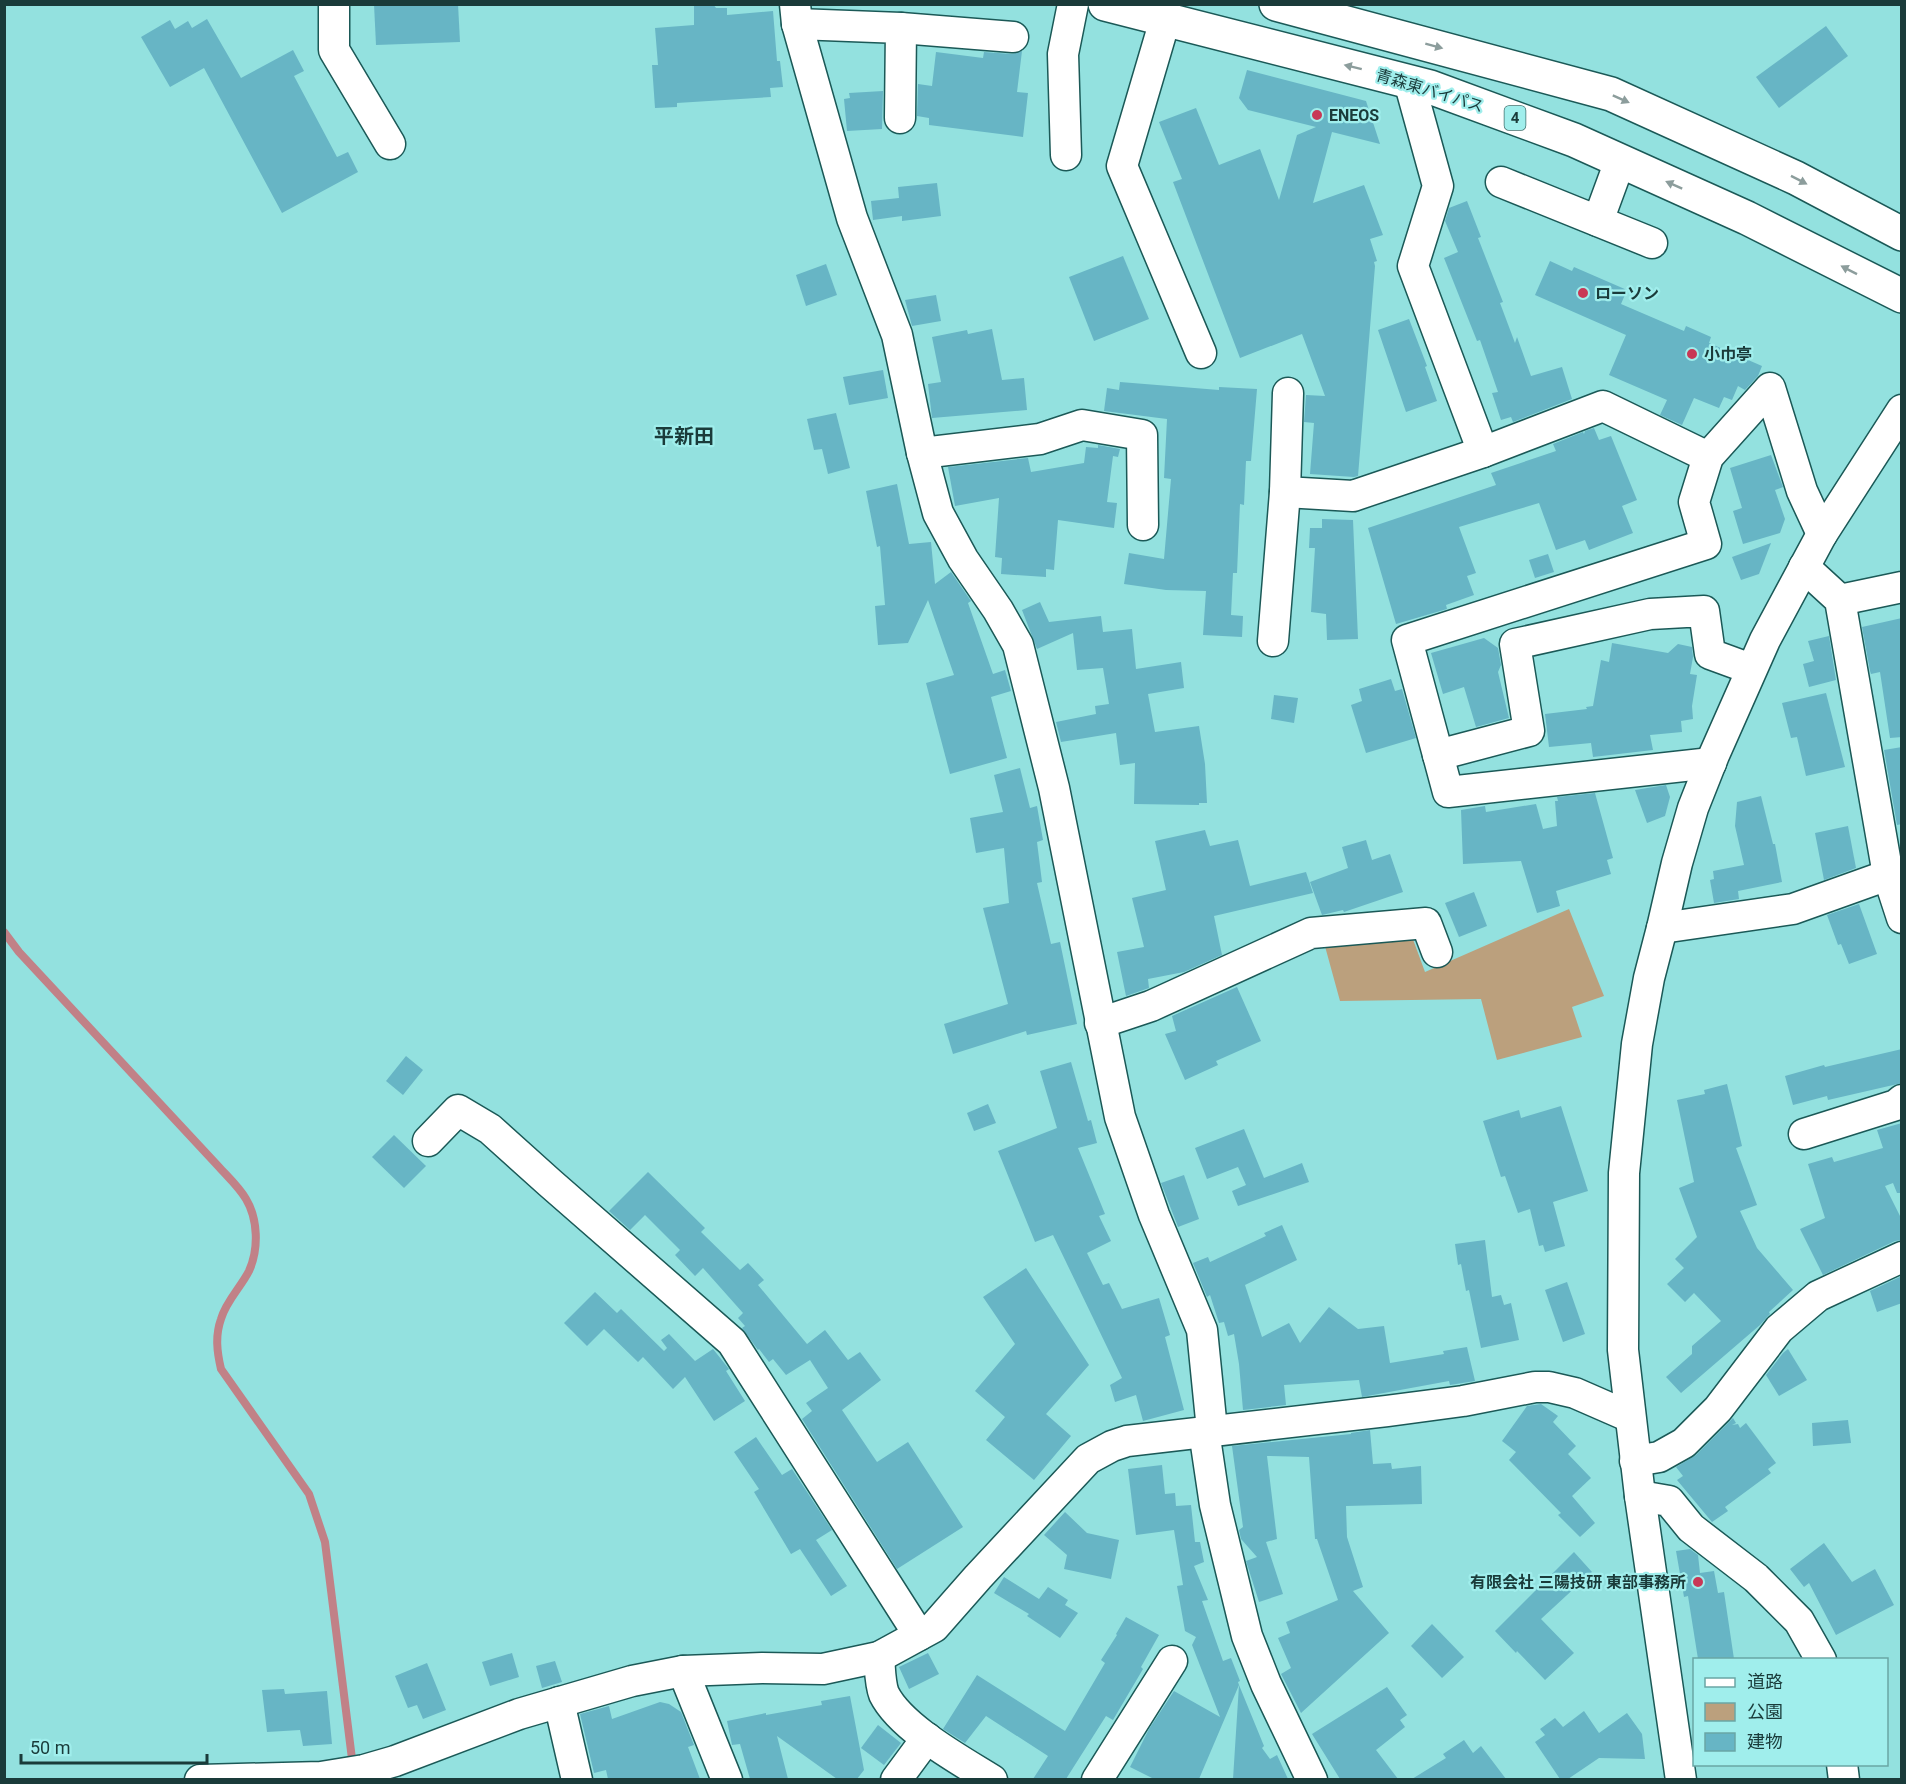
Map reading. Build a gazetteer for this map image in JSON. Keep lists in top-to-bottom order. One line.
{"streets":{"highway":["青森東バイパス","4"]},"districts":["平新田"],"places":["ENEOS","ローソン","小巾亭","有限会社 三陽技研 東部事務所"],"legend":["道路","公園","建物"],"scale_bar":"50 m"}
